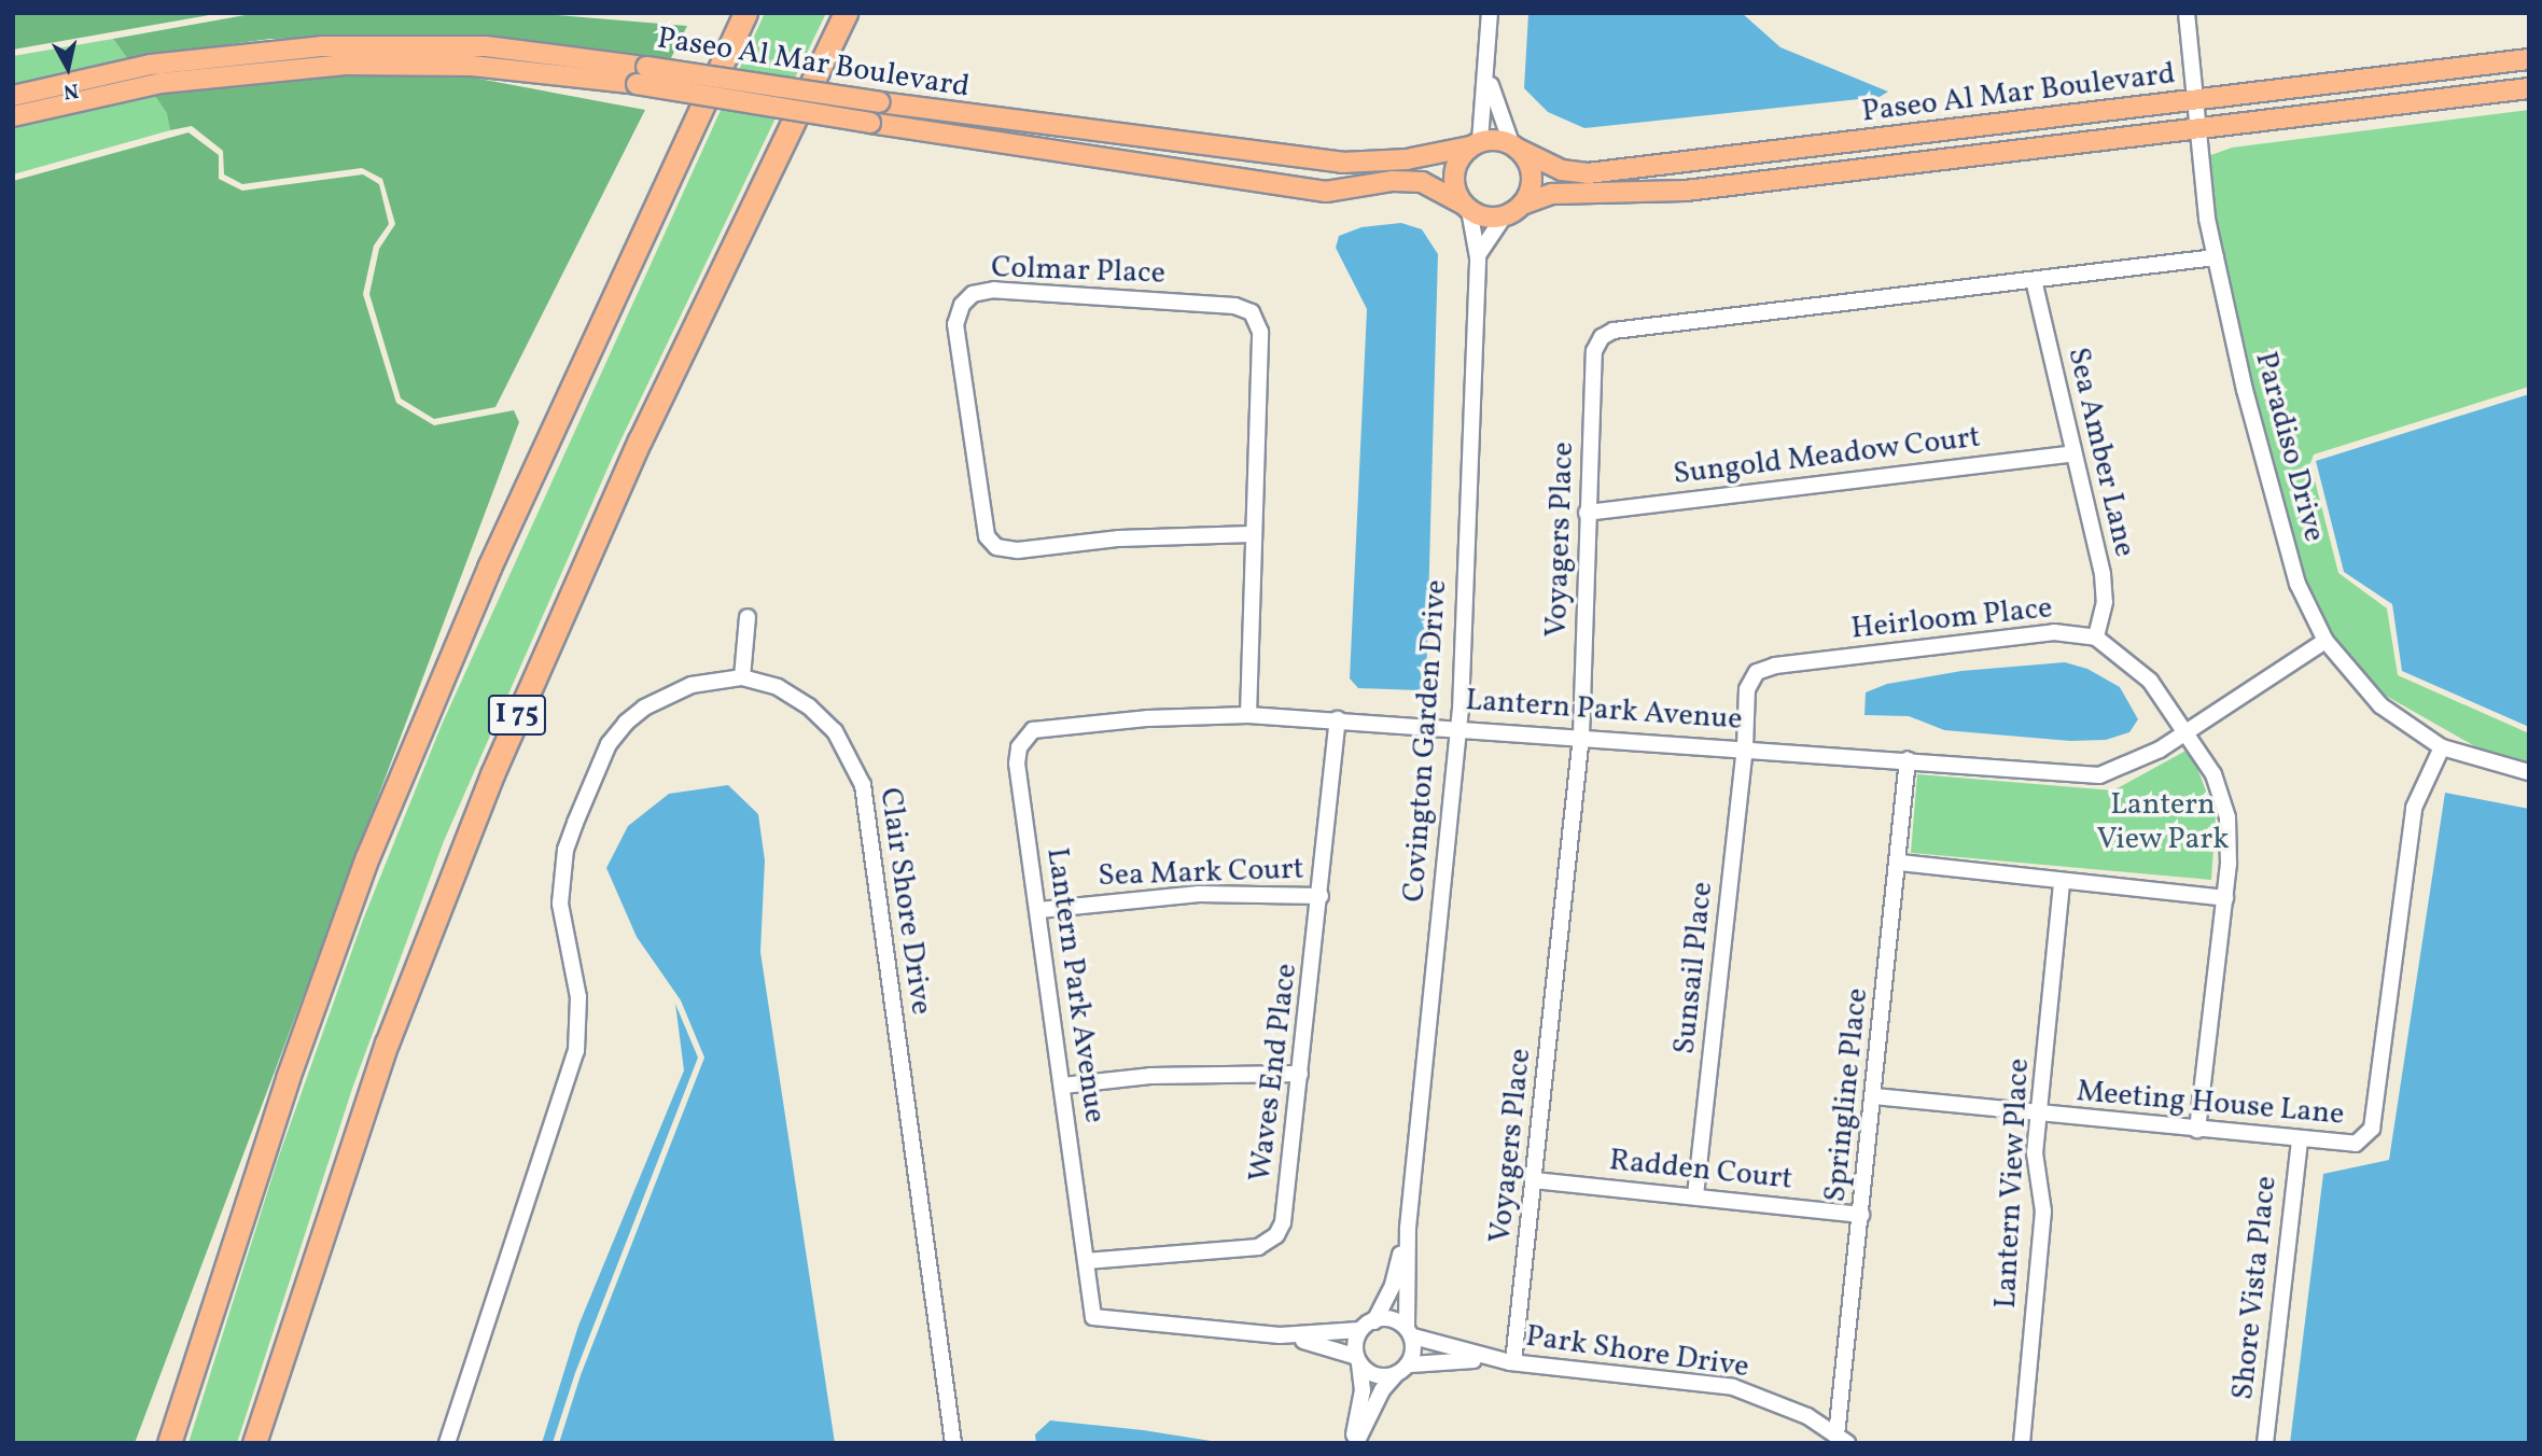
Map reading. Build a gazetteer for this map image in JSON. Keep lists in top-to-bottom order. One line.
{"streets":{"highway":["I 75"],"main road":["Paseo Al Mar Boulevard"],"street":["Colmar Place","Paradiso Drive","Sea Amber Lane","Sungold Meadow Court","Voyagers Place","Heirloom Place","Lantern Park Avenue","Covington Garden Drive","Sea Mark Court","Clair Shore Drive","Sunsail Place","Waves End Place","Springline Place","Meeting House Lane","Radden Court","Lantern View Place","Shore Vista Place","Park Shore Drive"]},"crossings":[["Paseo Al Mar Boulevard","Paradiso Drive"],["Paseo Al Mar Boulevard","Covington Garden Drive"],["Colmar Place","Lantern Park Avenue"],["Paradiso Drive","Voyagers Place"],["Paradiso Drive","Lantern Park Avenue"],["Paradiso Drive","Meeting House Lane"],["Sea Amber Lane","Sungold Meadow Court"],["Sea Amber Lane","Voyagers Place"],["Sea Amber Lane","Heirloom Place"],["Sungold Meadow Court","Voyagers Place"],["Voyagers Place","Lantern Park Avenue"],["Voyagers Place","Radden Court"],["Voyagers Place","Park Shore Drive"],["Heirloom Place","Lantern Park Avenue"],["Heirloom Place","Sunsail Place"],["Heirloom Place","Meeting House Lane"],["Lantern Park Avenue","Covington Garden Drive"],["Lantern Park Avenue","Sea Mark Court"],["Lantern Park Avenue","Sunsail Place"],["Lantern Park Avenue","Waves End Place"],["Lantern Park Avenue","Springline Place"],["Covington Garden Drive","Park Shore Drive"],["Sea Mark Court","Waves End Place"],["Sunsail Place","Radden Court"],["Springline Place","Meeting House Lane"],["Springline Place","Radden Court"],["Springline Place","Park Shore Drive"],["Meeting House Lane","Lantern View Place"],["Meeting House Lane","Shore Vista Place"]],"parks":["Lantern View Park"],"north":"bottom"}
